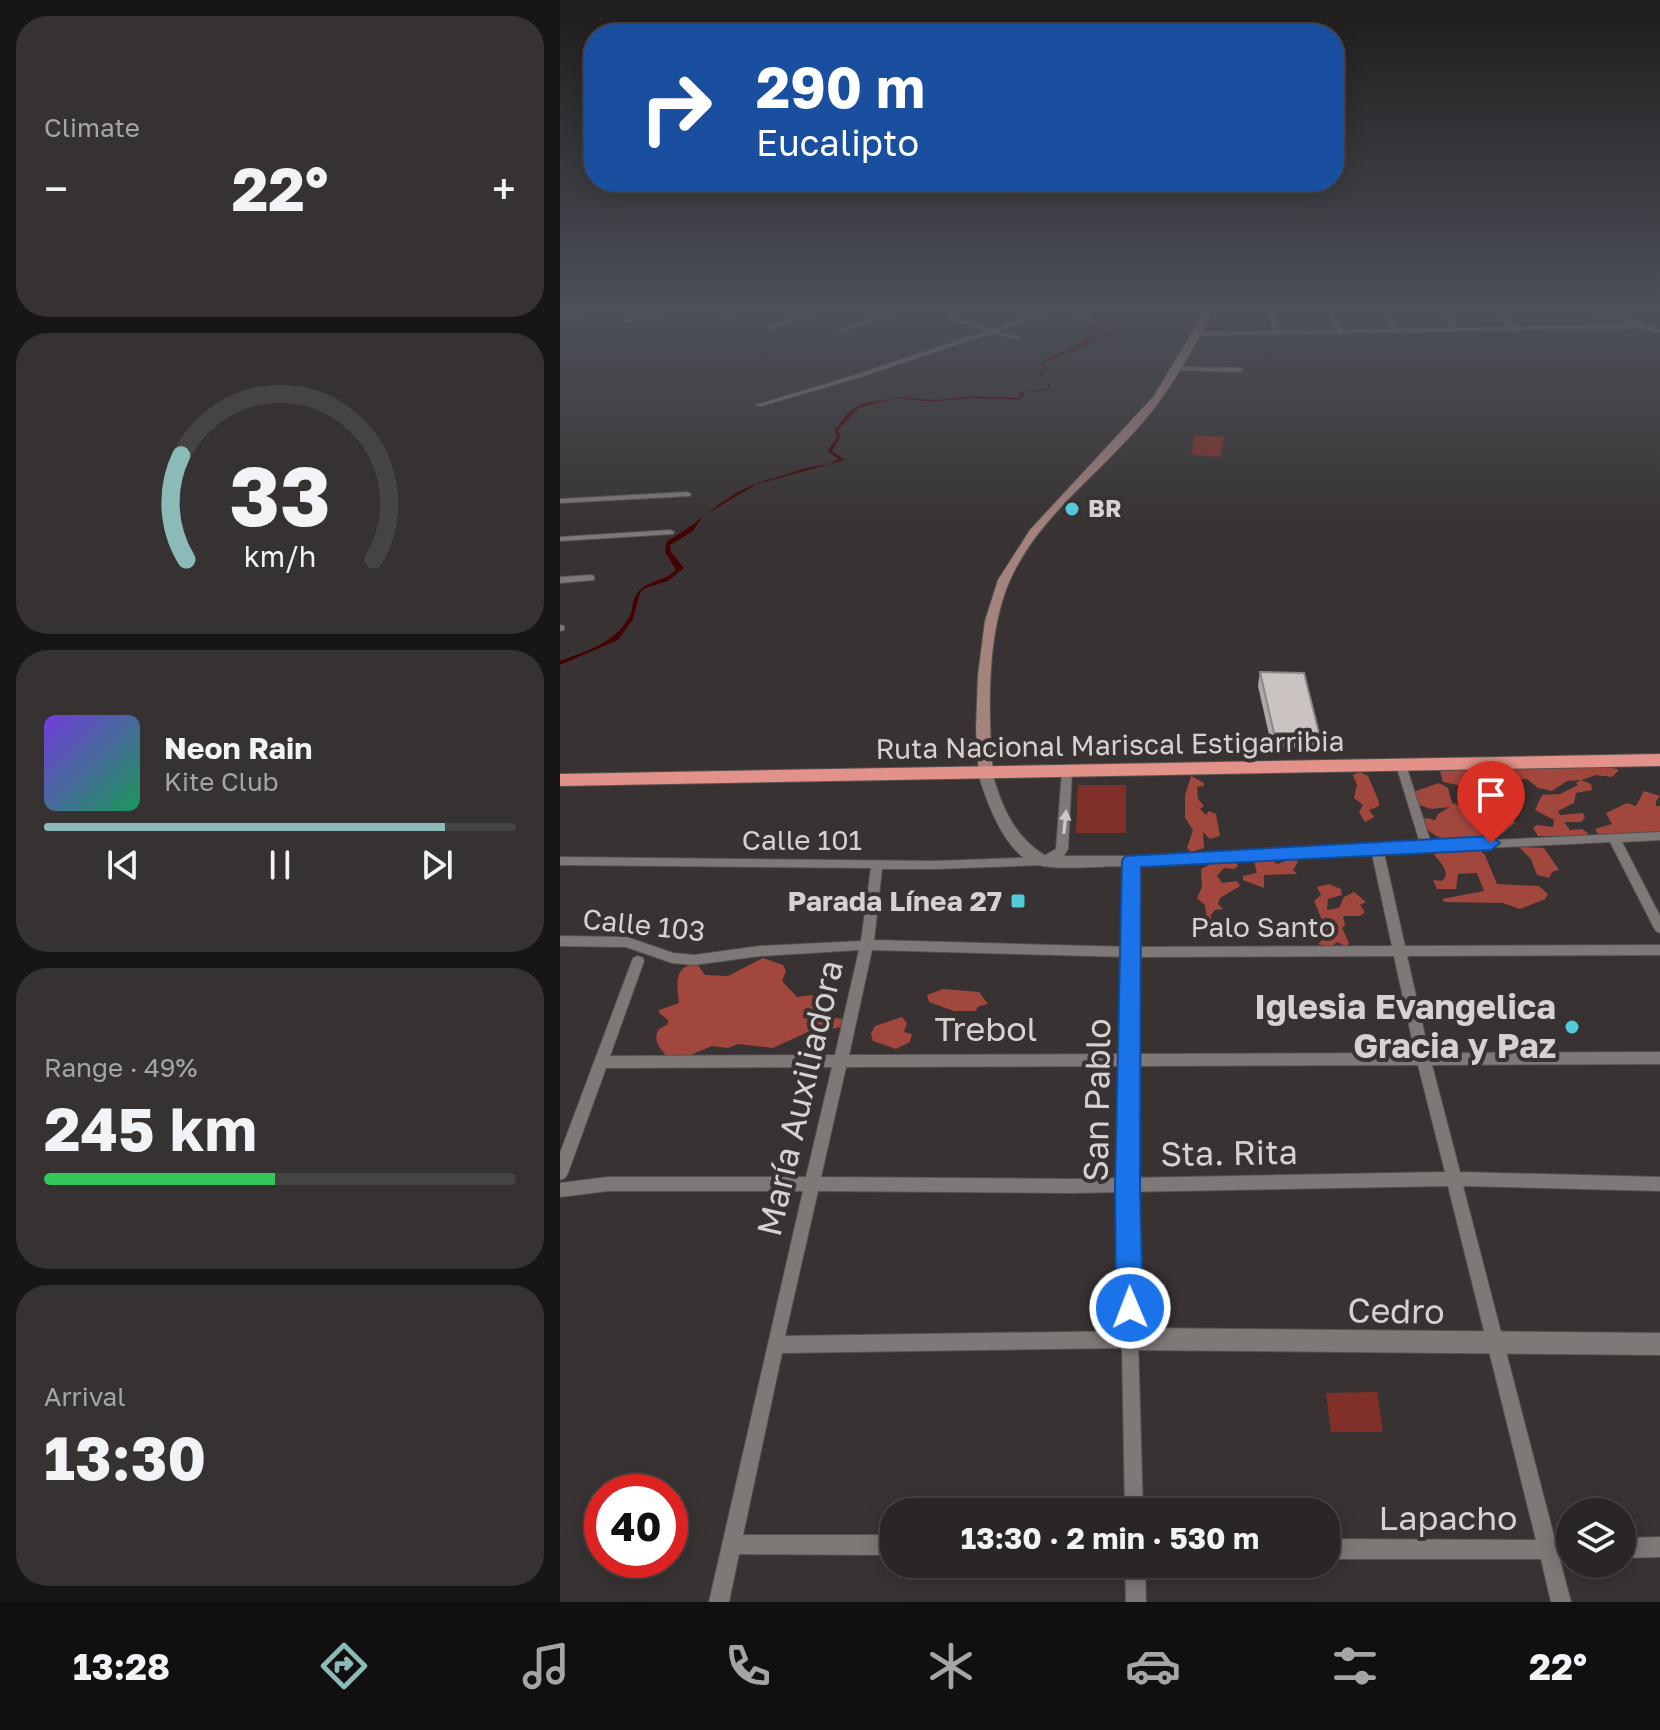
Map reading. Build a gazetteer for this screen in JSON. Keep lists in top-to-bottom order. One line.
{"streets":{"highway":["Ruta Nacional Mariscal Estigarribia"],"street":["Calle 101","Calle 103","Palo Santo","Trebol","María Auxiliadora","San Pablo","Sta. Rita","Cedro","Lapacho"]},"crossings":[["Calle 101","María Auxiliadora"],["Calle 103","Palo Santo"],["Calle 103","María Auxiliadora"],["Palo Santo","María Auxiliadora"],["Palo Santo","San Pablo"],["Trebol","María Auxiliadora"],["Trebol","San Pablo"],["María Auxiliadora","Sta. Rita"],["San Pablo","Sta. Rita"],["San Pablo","Cedro"]],"places":{"other":["BR","Iglesia Evangelica Gracia y Paz"],"transit":["Parada Línea 27"]},"page":{"tile":["Climate",["Range · 49%","245 km"],["Arrival","13:30"]],"turn":["290 m","Eucalipto"],"heat":["−","22°","+"],"song":["Neon Rain","Kite Club"],"limit":"40","trip":"13:30 · 2 min · 530 m","tabs":["13:28","22°"],"gauge":["33","km/h"]}}
